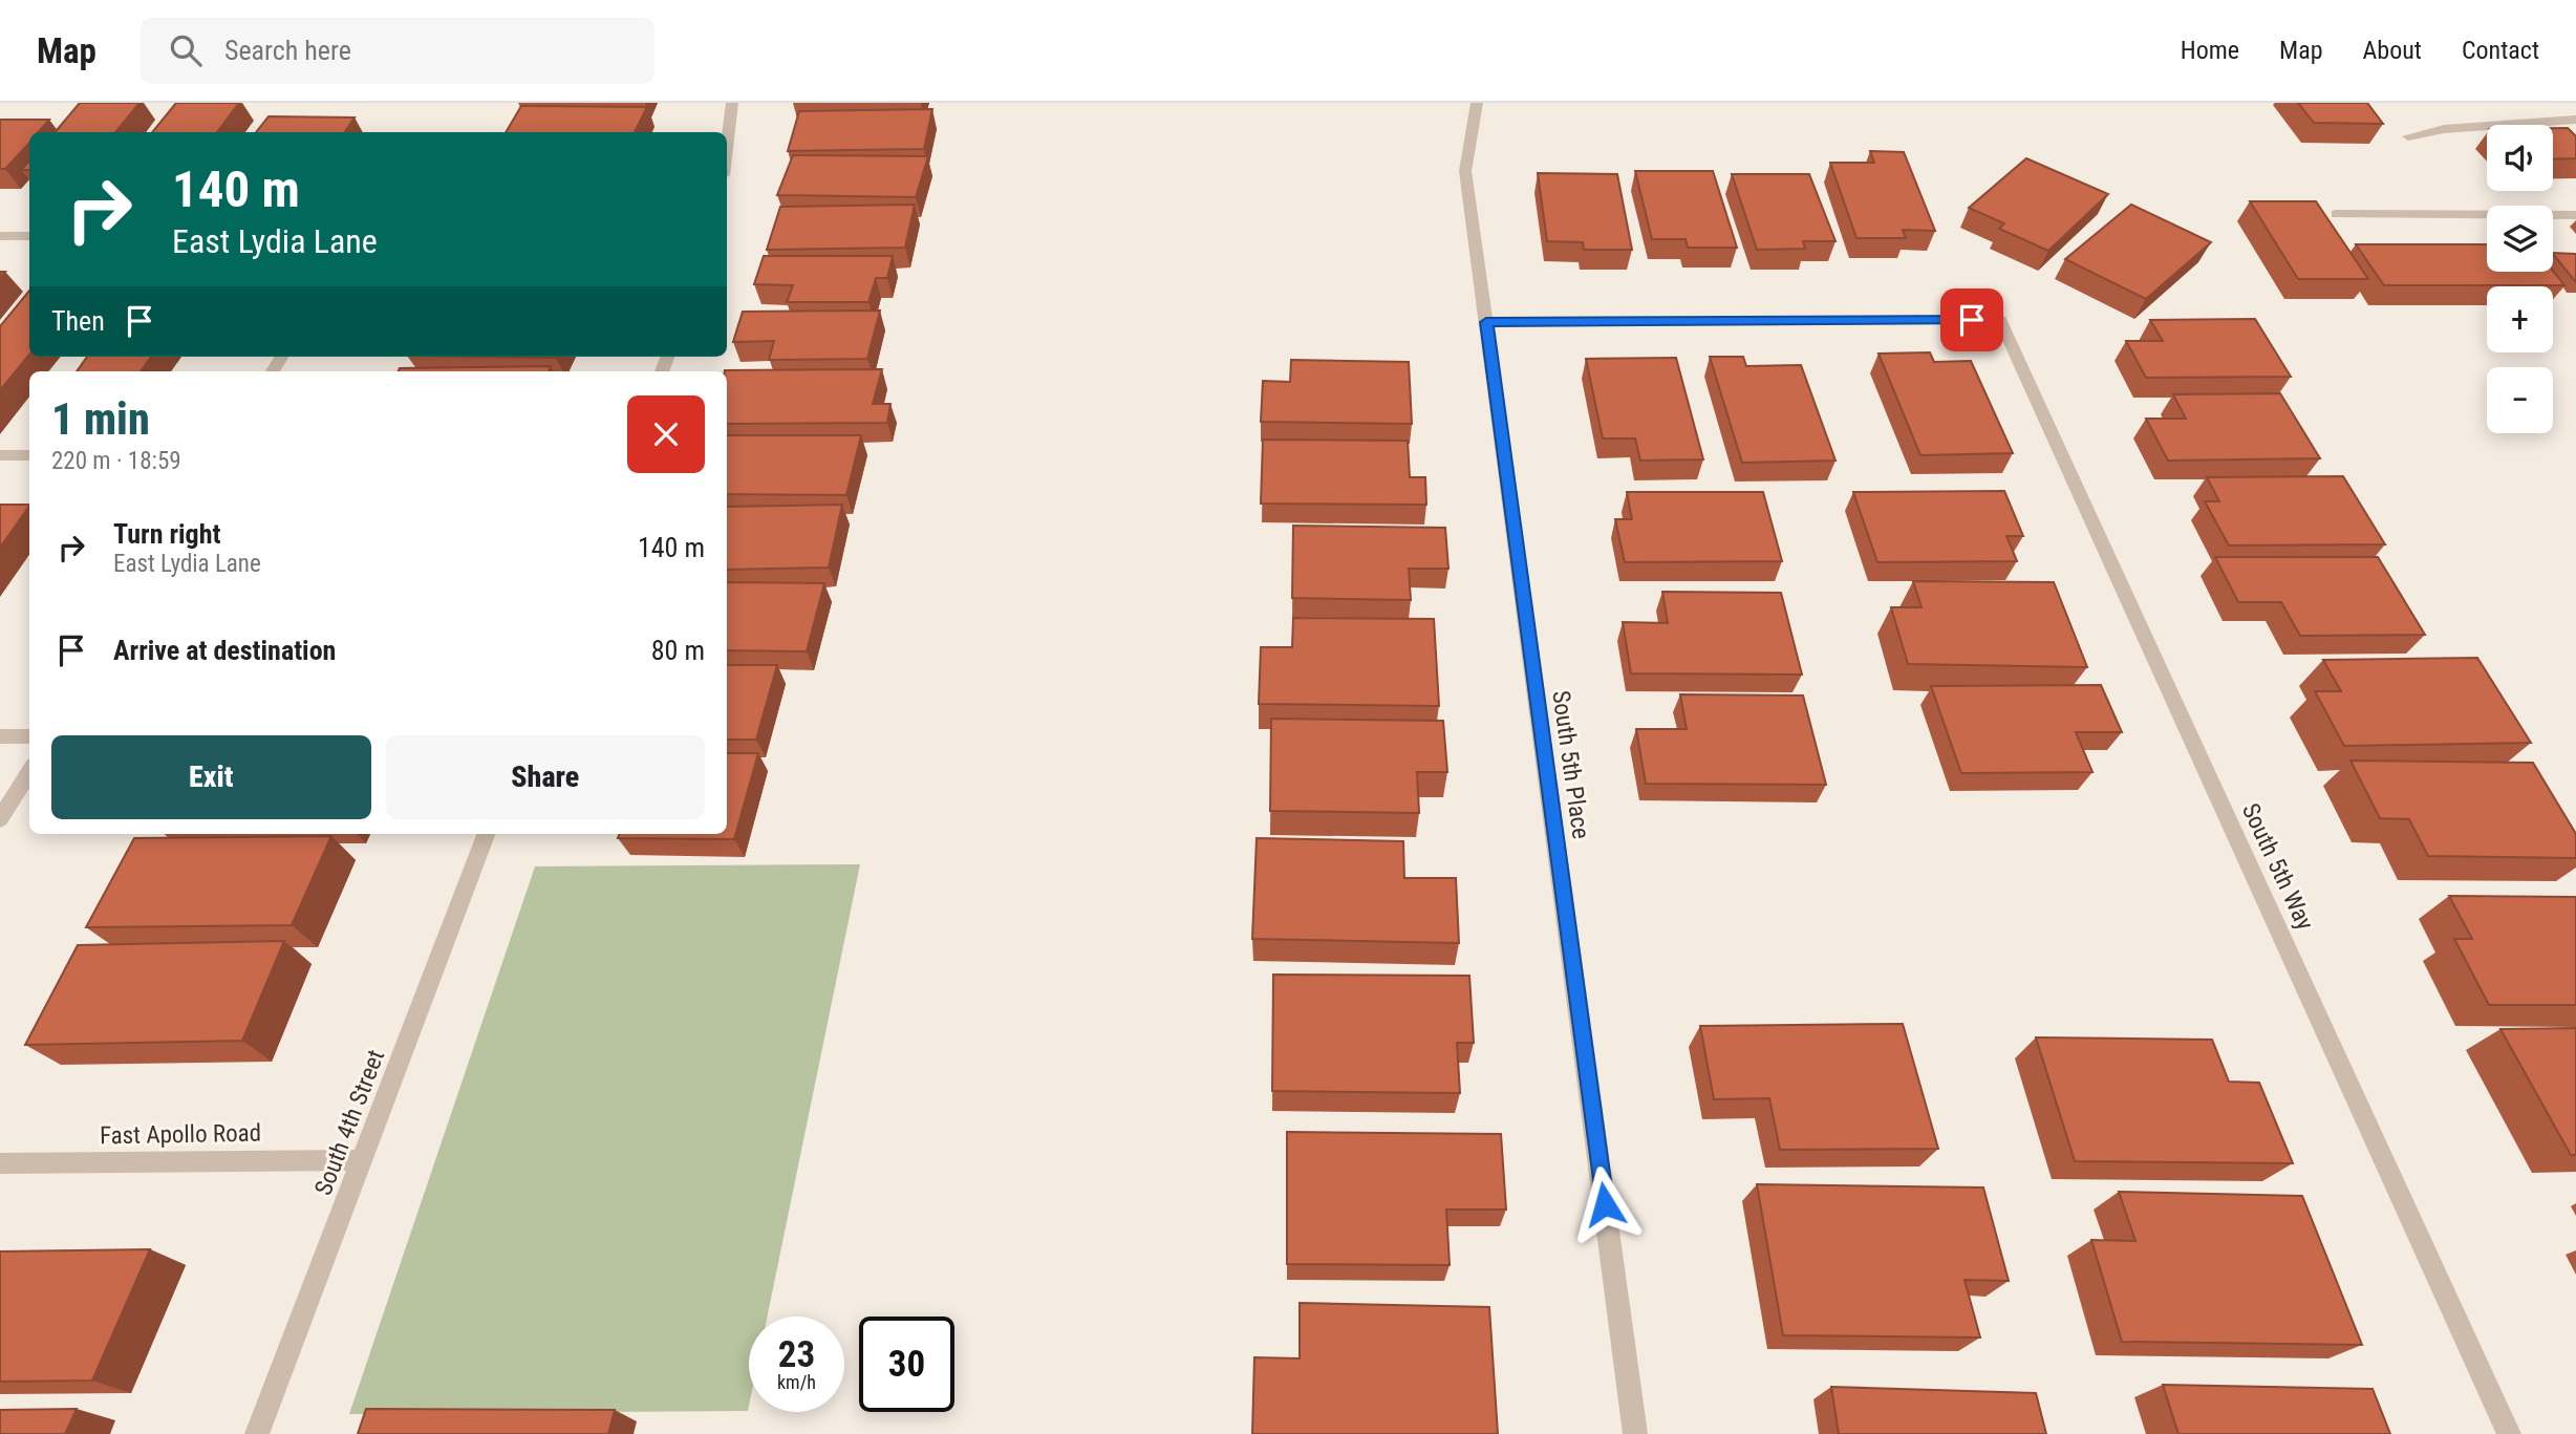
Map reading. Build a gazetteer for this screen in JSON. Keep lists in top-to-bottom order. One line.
{"streets":{"street":["South 5th Place","South 5th Way","South 4th Street","Fast Apollo Road"]},"crossings":[["South 5th Place","South 5th Way"],["South 4th Street","Fast Apollo Road"]],"page":{"header":"Map","search":"Search here","nav":["Home","Map","About","Contact"],"map_buttons":["+","−"],"turn":["140 m","East Lydia Lane"],"then":"Then","heading":["1 min","220 m · 18:59"],"list":[{"name":"Turn right","note":"East Lydia Lane","value":"140 m"},{"name":"Arrive at destination","value":"80 m"}],"buttons":["Exit","Share"],"speed":"23 km/h","limit":"30"}}
